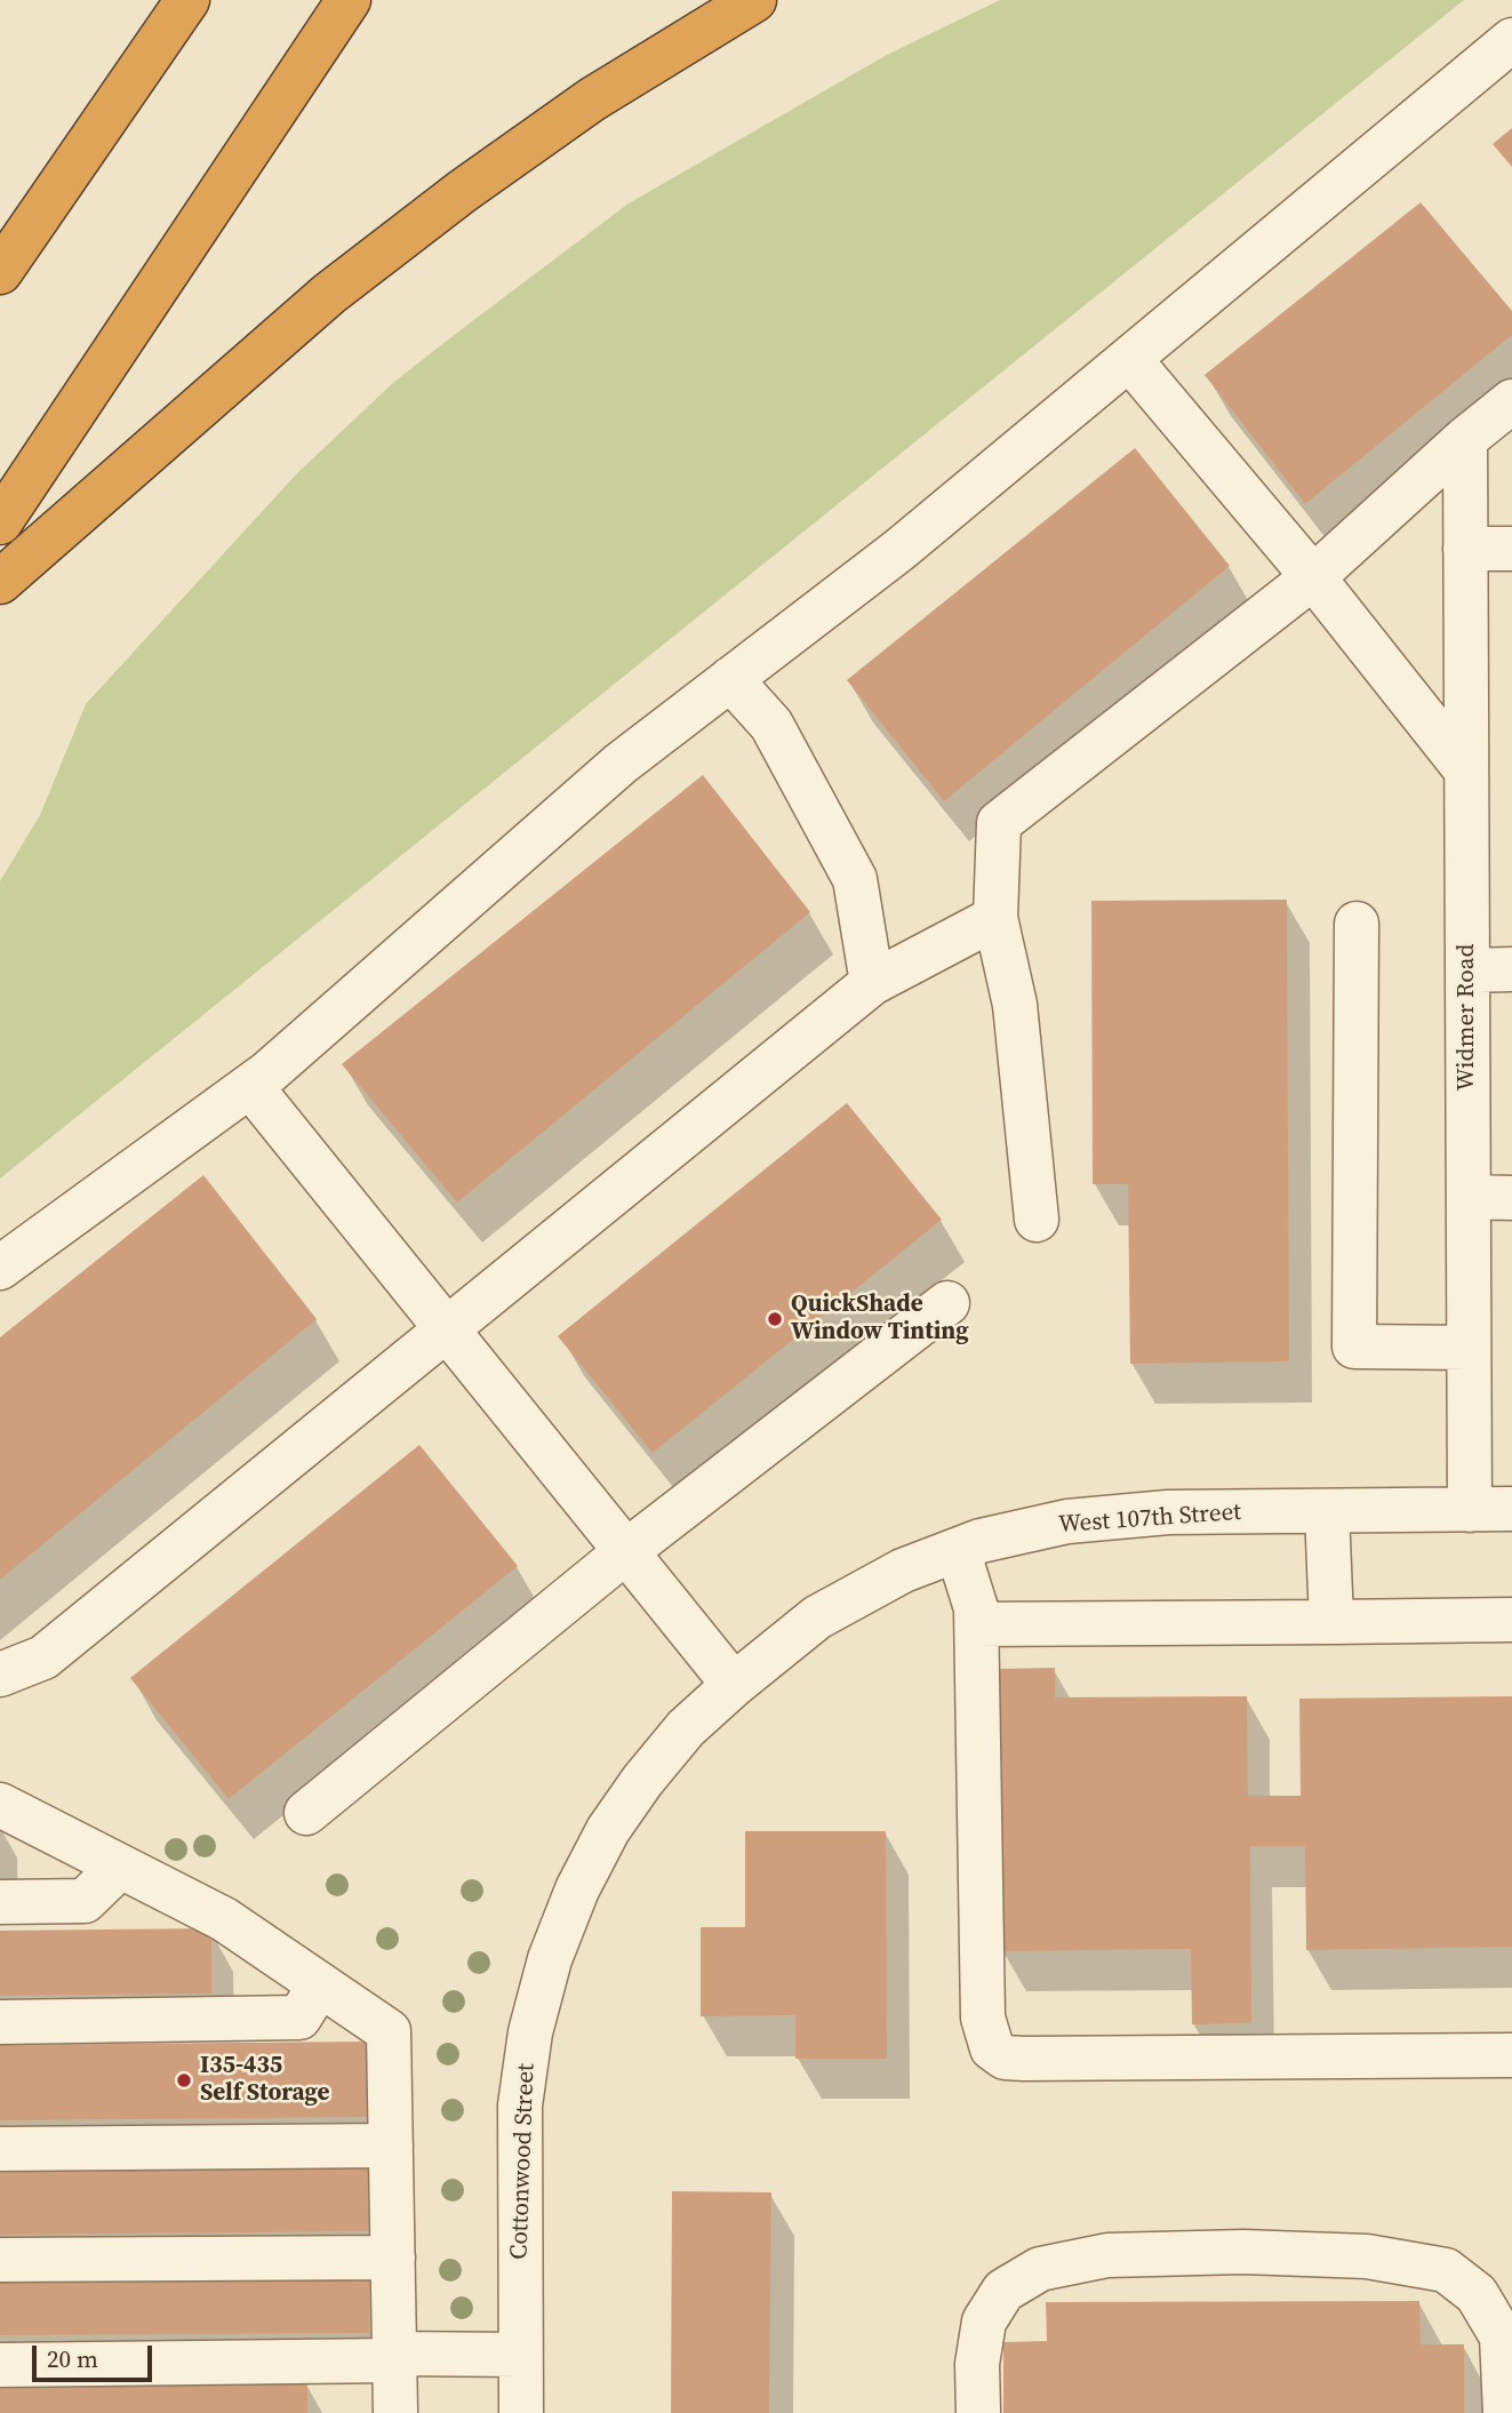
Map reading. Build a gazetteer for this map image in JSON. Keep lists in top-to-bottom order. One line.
{"streets":{"street":["Widmer Road","West 107th Street","Cottonwood Street"]},"crossings":[["Widmer Road","West 107th Street"],["West 107th Street","Cottonwood Street"]],"places":["QuickShade Window Tinting","I35-435 Self Storage"],"scale_bar":"20 m"}
